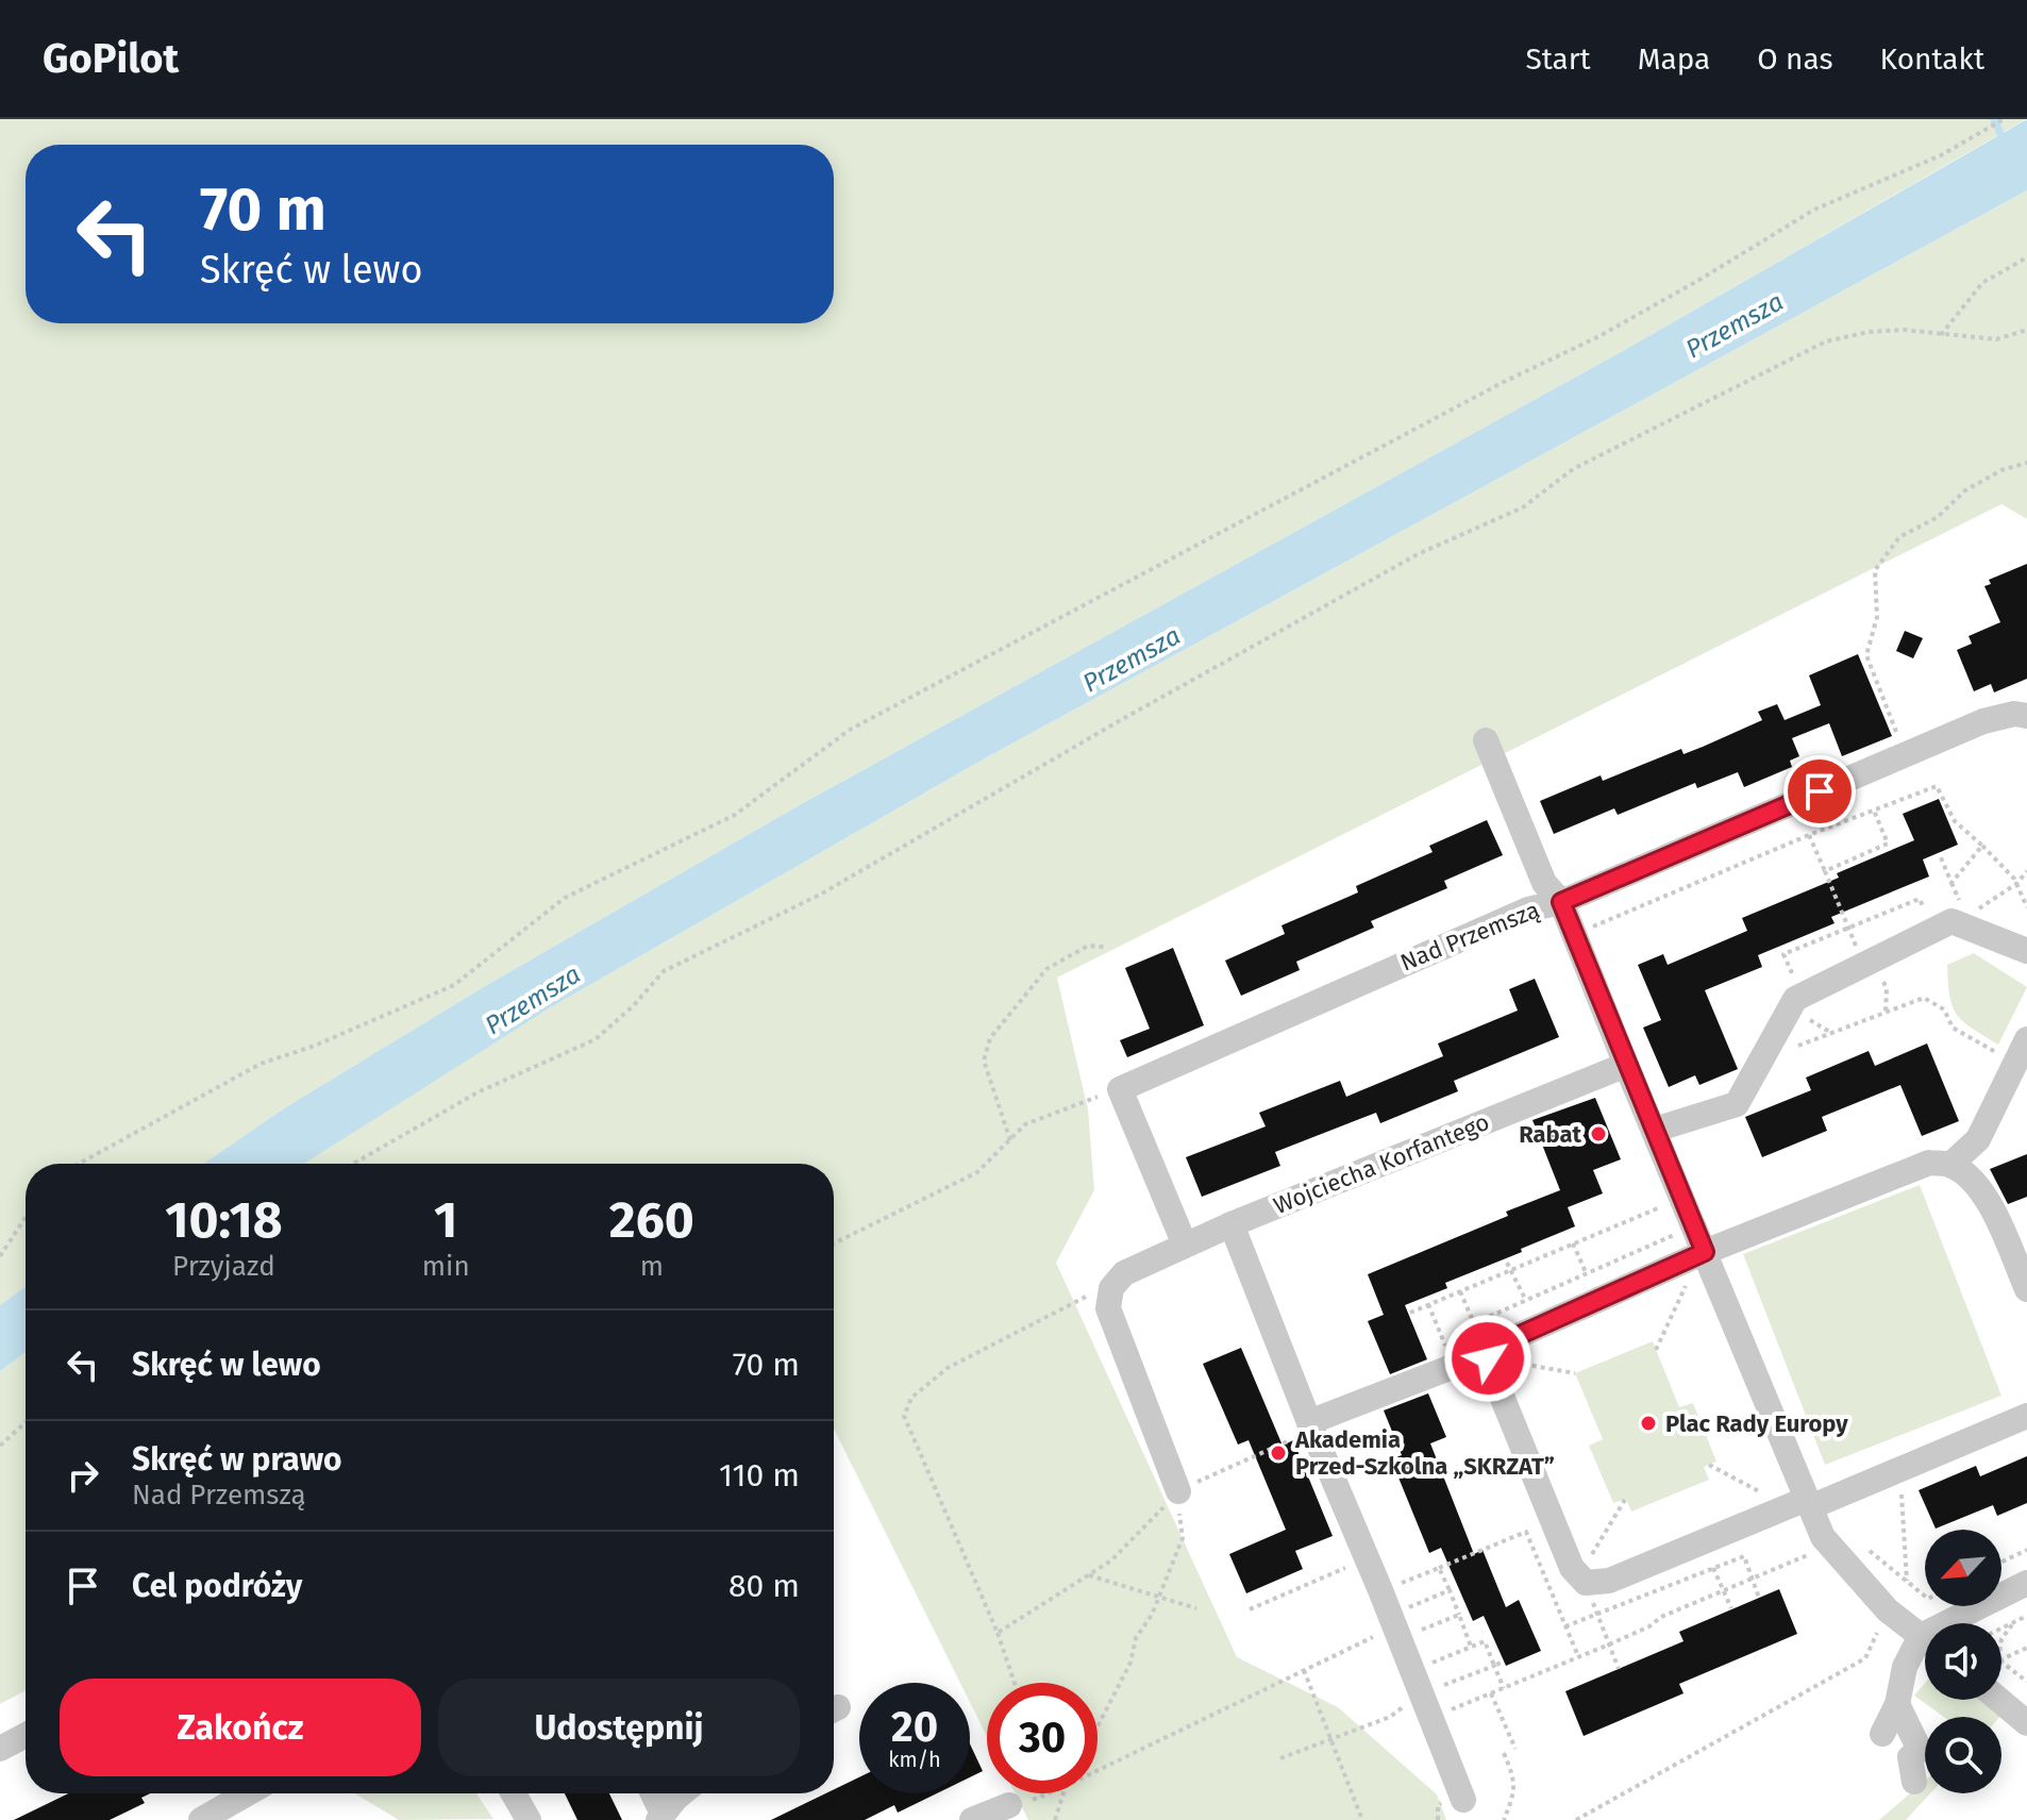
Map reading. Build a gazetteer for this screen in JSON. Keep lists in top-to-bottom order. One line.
{"streets":{"street":["Nad Przemszą","Wojciecha Korfantego"]},"water":["Przemsza"],"places":["Rabat","Plac Rady Europy","Akademia Przed-Szkolna „SKRZAT”"],"north":"bottom left","page":{"header":"GoPilot","nav":["Start","Mapa","O nas","Kontakt"],"turn":["70 m","Skręć w lewo"],"eta":["10:18","Przyjazd","1","min","260","m"],"list":[{"name":"Skręć w lewo","value":"70 m"},{"name":"Skręć w prawo","note":"Nad Przemszą","value":"110 m"},{"name":"Cel podróży","value":"80 m"}],"buttons":["Zakończ","Udostępnij"],"speed":"20 km/h","limit":"30"}}
